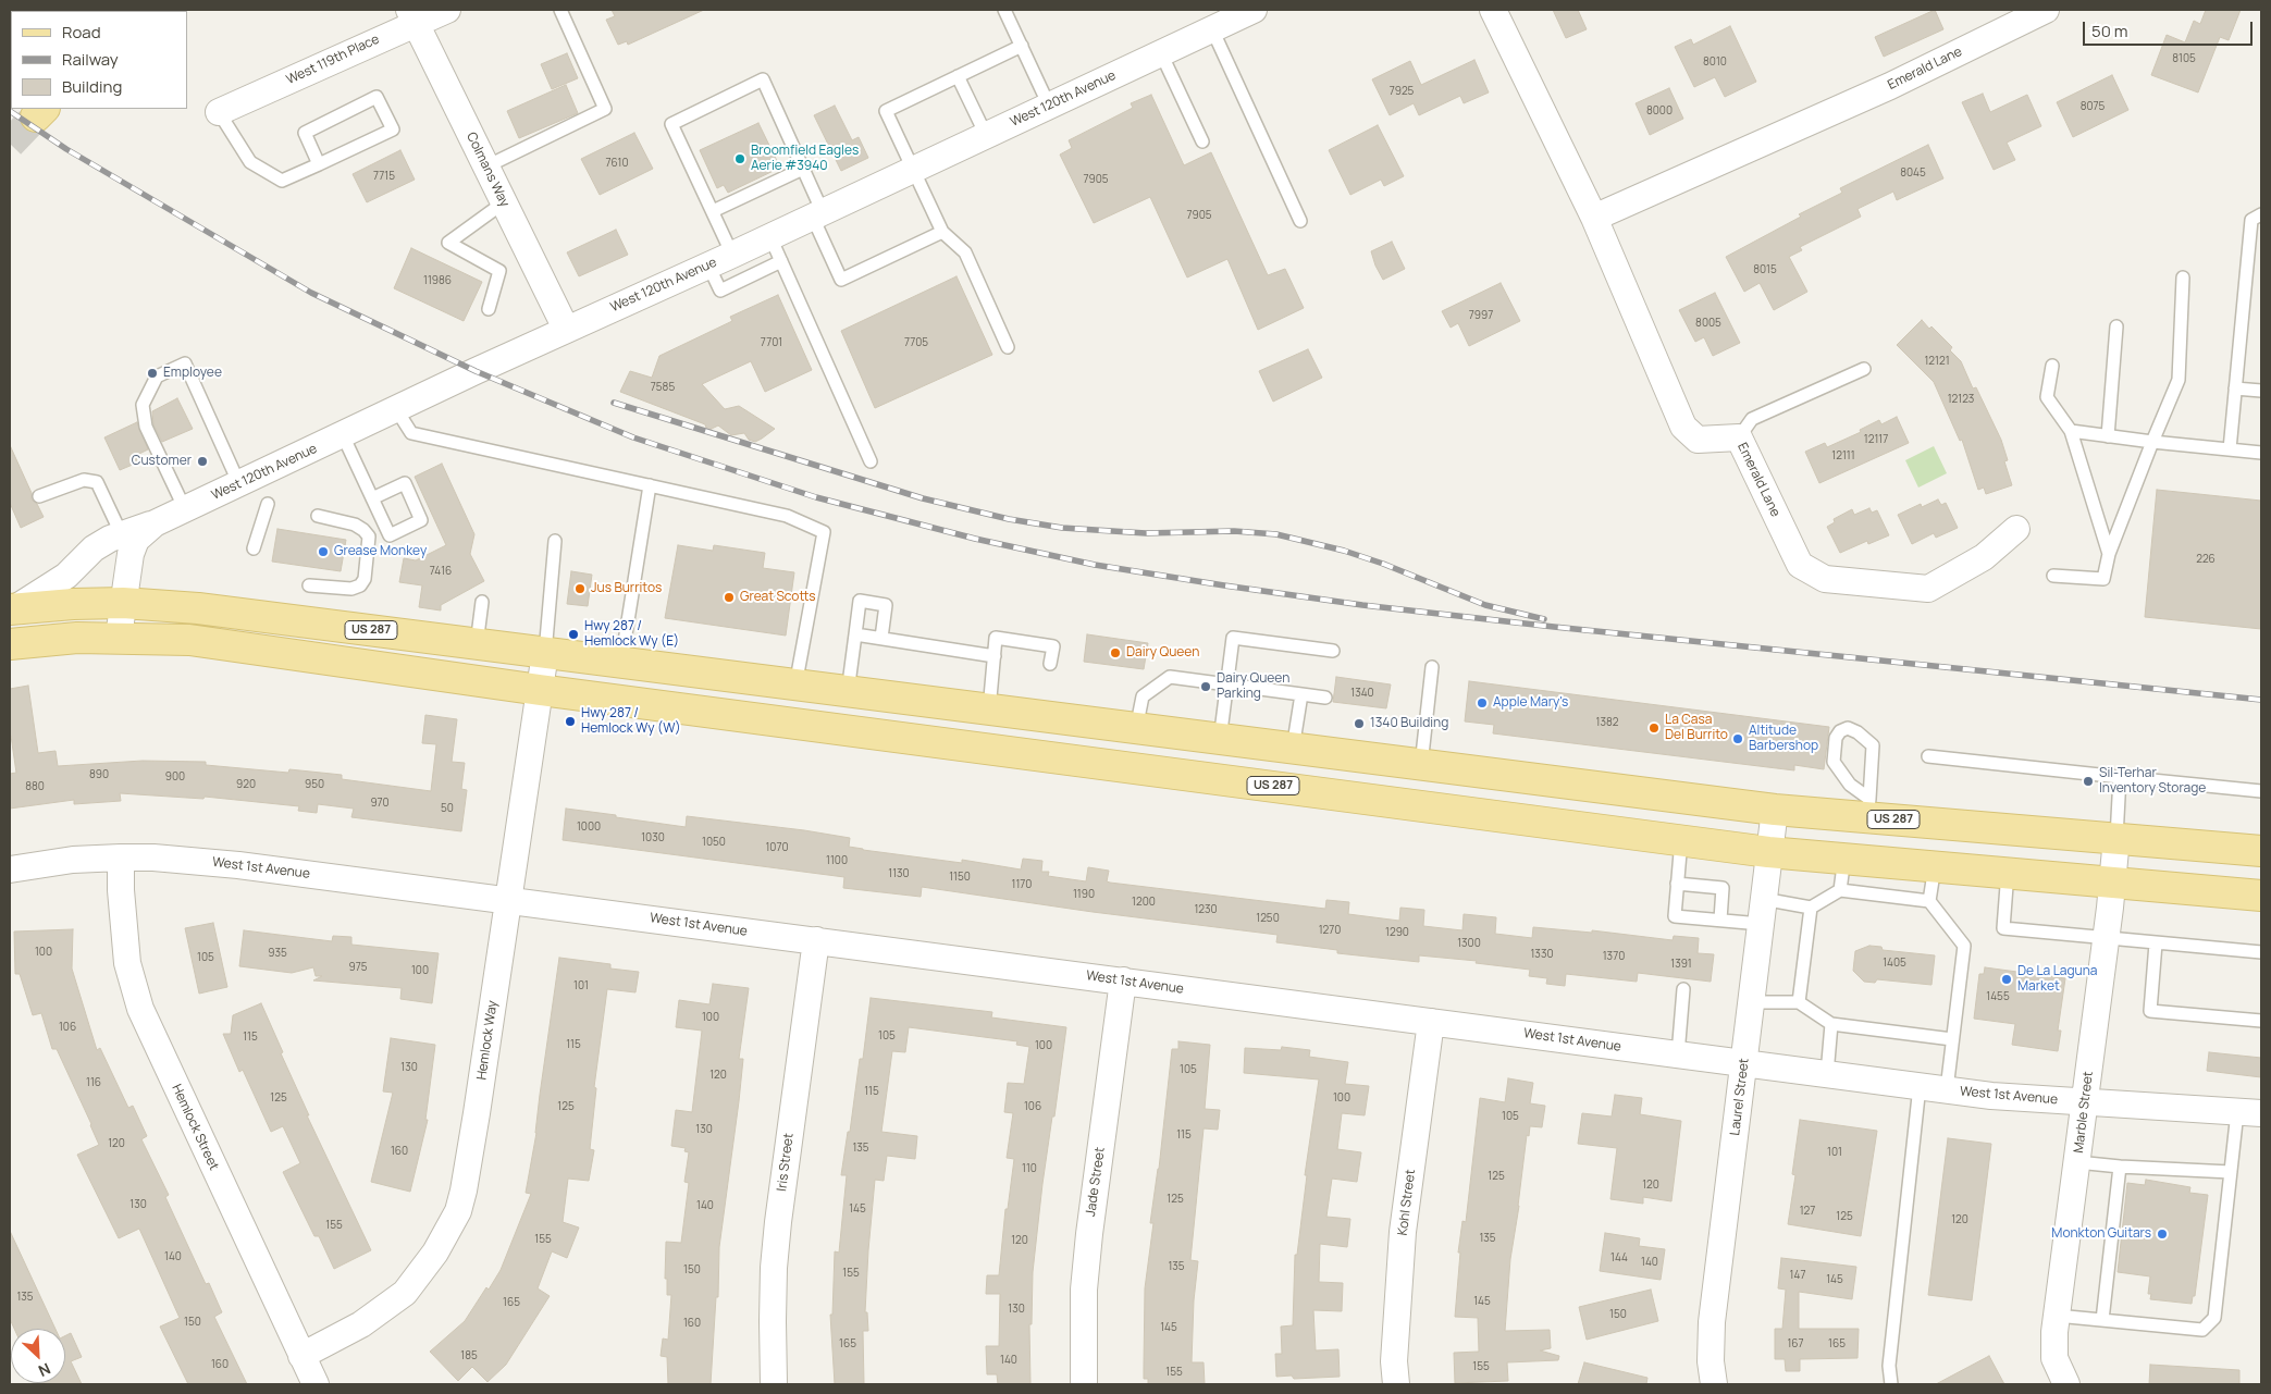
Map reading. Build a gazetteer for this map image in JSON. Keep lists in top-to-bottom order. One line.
{"streets":{"main road":["US 287"],"street":["West 119th Place","Emerald Lane","West 120th Avenue","Colmans Way","West 1st Avenue","Hemlock Way","Laurel Street","Marble Street","Hemlock Street","Iris Street","Jade Street","Kohl Street"]},"crossings":[["West 119th Place","Colmans Way"],["West 120th Avenue","Colmans Way"],["West 120th Avenue","US 287"],["US 287","Hemlock Way"],["US 287","Laurel Street"],["US 287","Marble Street"],["West 1st Avenue","Hemlock Way"],["West 1st Avenue","Laurel Street"],["West 1st Avenue","Marble Street"],["West 1st Avenue","Hemlock Street"],["West 1st Avenue","Iris Street"],["West 1st Avenue","Jade Street"],["West 1st Avenue","Kohl Street"],["Hemlock Way","Hemlock Street"]],"places":["Broomfield Eagles Aerie #3940","Employee","Customer","Grease Monkey","Jus Burritos","Great Scotts","Hwy 287 / Hemlock Wy (E)","Dairy Queen","Dairy Queen Parking","Apple Mary's","Hwy 287 / Hemlock Wy (W)","1340 Building","La Casa Del Burrito","Altitude Barbershop","Sil-Terhar Inventory Storage","De La Laguna Market","Monkton Guitars"],"house_numbers":["8105","8010","7925","8075","8000","7610","8045","7715","7905","7905","8015","11986","7997","8005","7701","7705","12121","7585","12123","12117","12111","226","7416","1340","1382","890","900","920","950","880","970","50","1000","1030","1050","1070","1100","1130","1150","1170","1190","1200","1230","1250","1270","1290","1300","100","935","1330","1370","105","1405","1391","975","100","101","1455","100","106","105","115","115","100","130","105","120","116","115","125","100","125","106","105","130","115","120","135","160","101","110","125","120","125","130","140","145","127","125","120","155","135","155","120","140","144","140","135","150","155","147","145","135","145","165","130","150","150","160","145","165","167","165","185","140","160","155","155"],"legend":["Road","Railway","Building"],"scale_bar":"50 m","north":"bottom right"}
